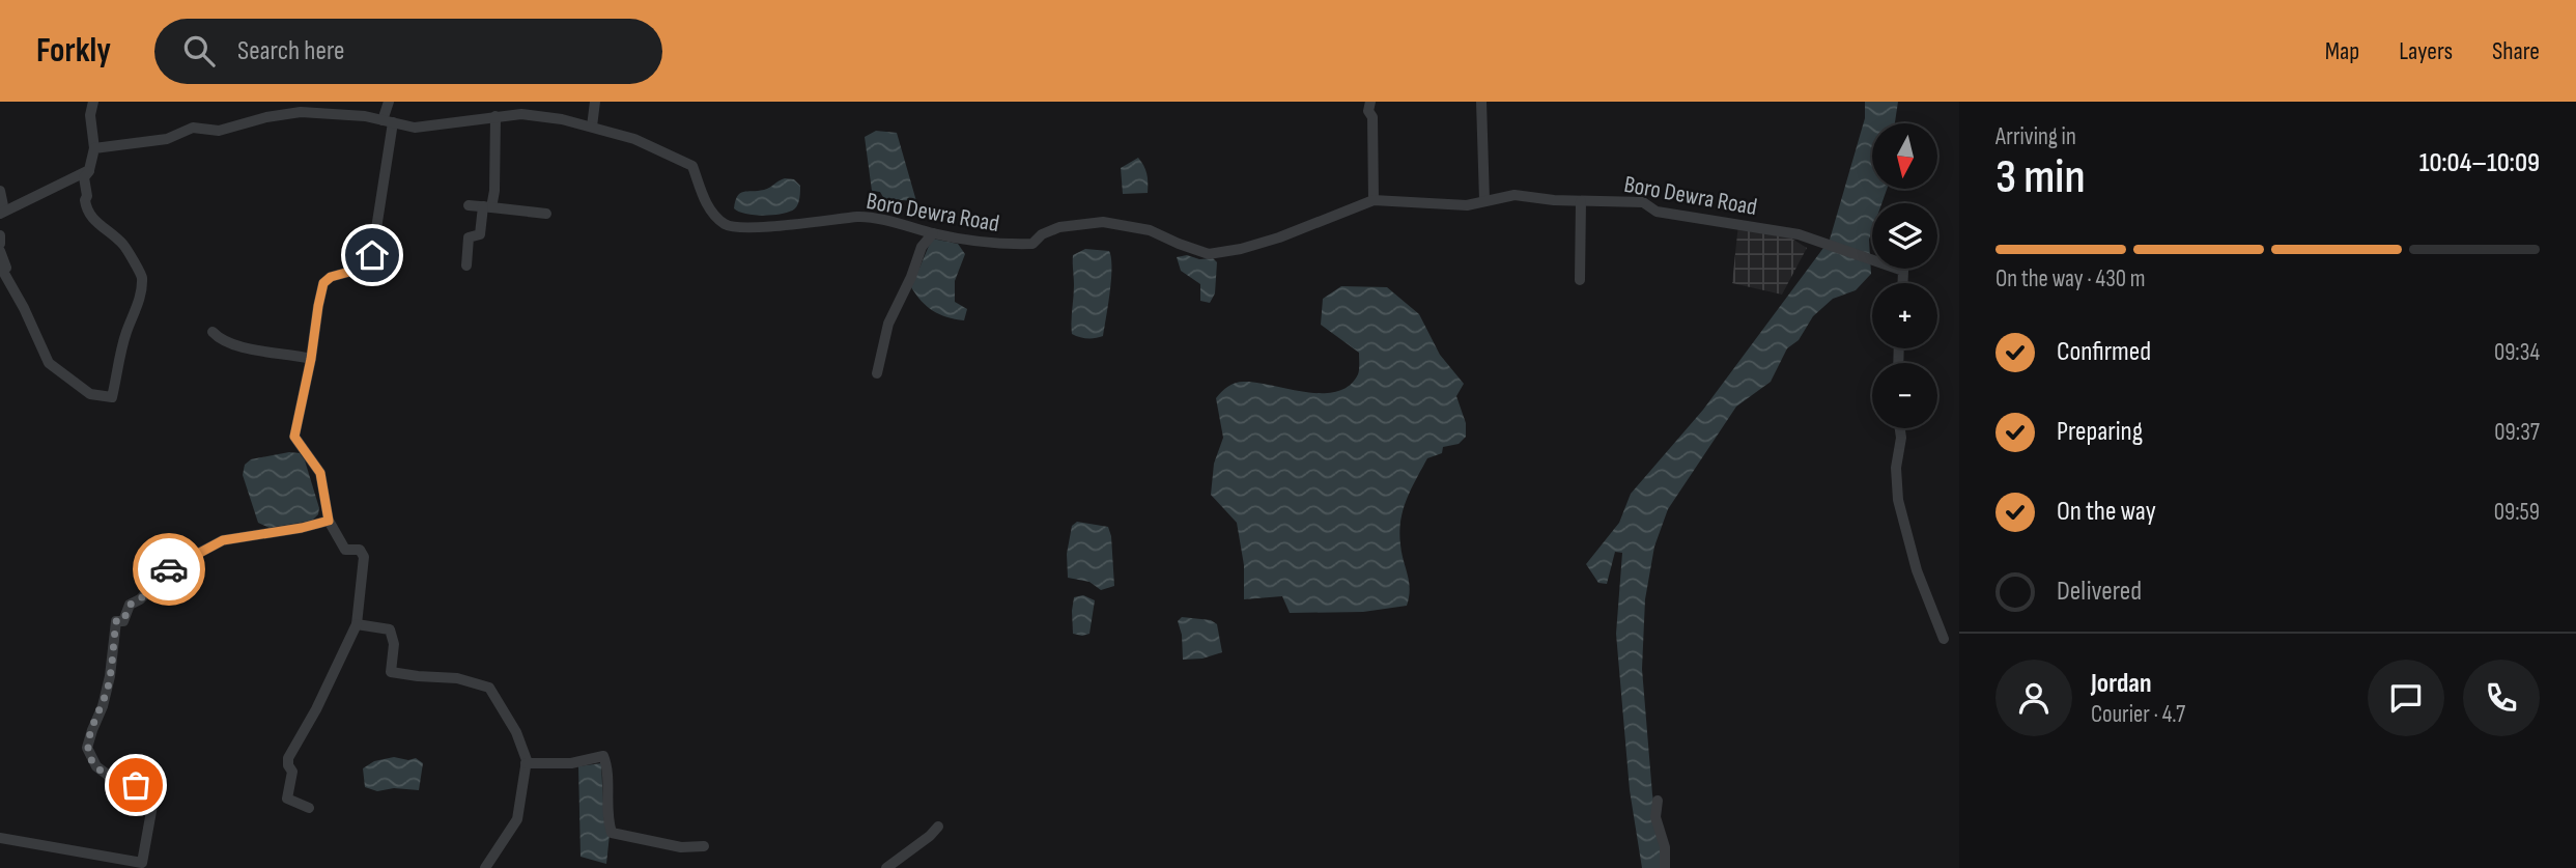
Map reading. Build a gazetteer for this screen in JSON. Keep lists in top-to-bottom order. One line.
{"streets":{"street":["Boro Dewra Road"]},"north":"bottom","page":{"header":"Forkly","search":"Search here","nav":["Map","Layers","Share"],"heading":["3 min","Arriving in","10:04–10:09"],"panel":["Jordan","Courier · 4.7"],"map_buttons":["+","−"],"bar":"On the way · 430 m","list":[["Confirmed","09:34"],["Preparing","09:37"],["On the way","09:59"],"Delivered"]}}
